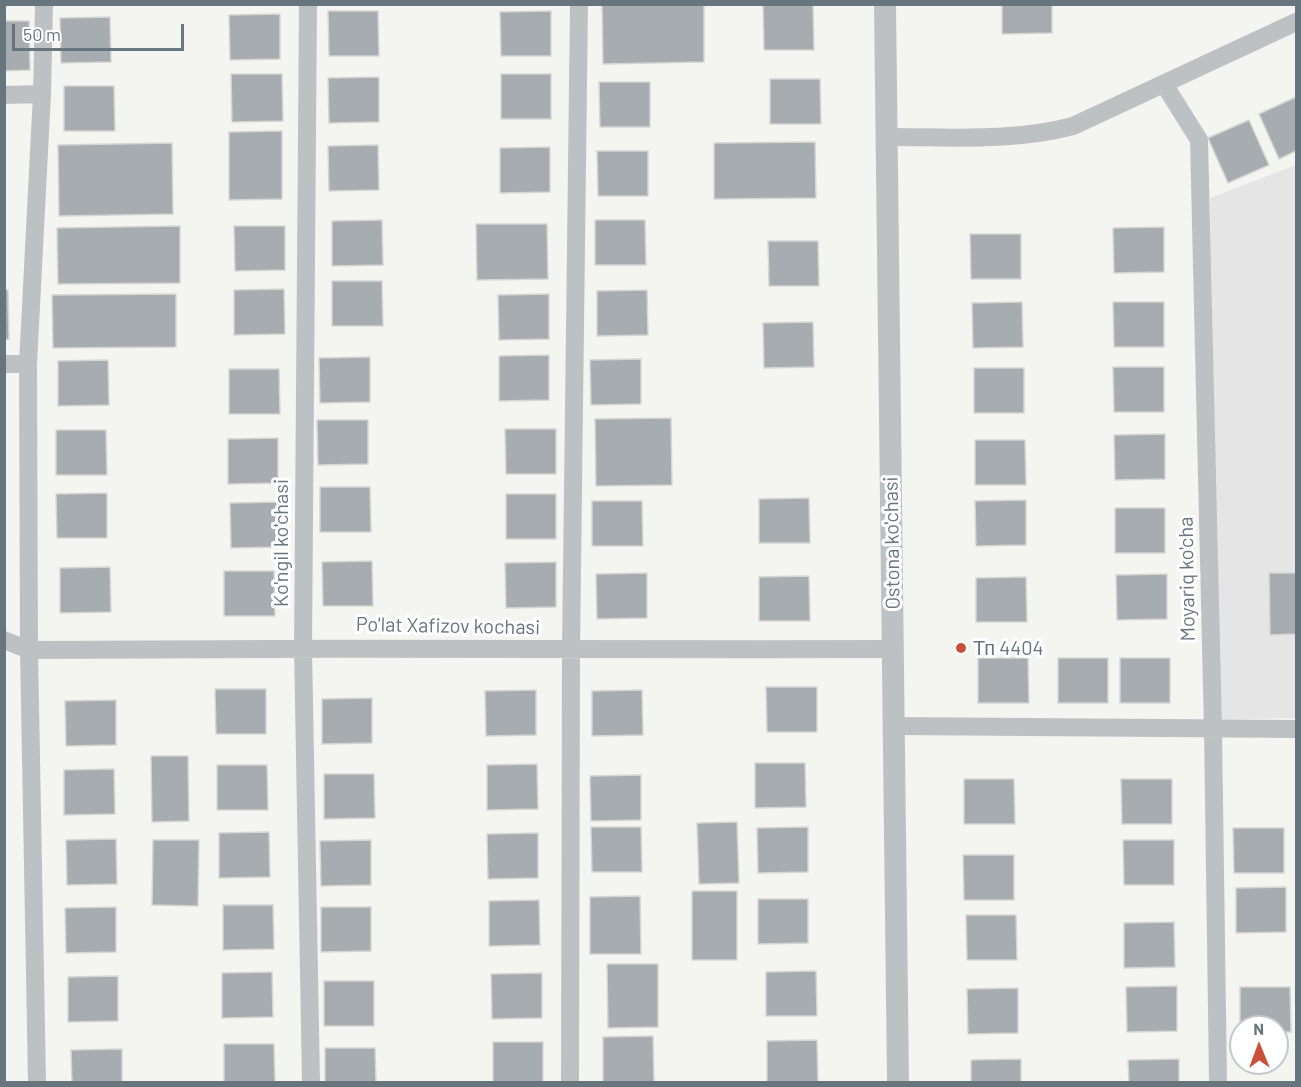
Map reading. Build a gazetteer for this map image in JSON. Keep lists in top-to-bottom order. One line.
{"streets":{"street":["Ko'ngil ko'chasi","Ostona ko'chasi","Moyariq ko'cha","Po'lat Xafizov kochasi"]},"crossings":[["Ko'ngil ko'chasi","Po'lat Xafizov kochasi"],["Ostona ko'chasi","Po'lat Xafizov kochasi"]],"places":["Тп 4404"],"scale_bar":"50 m","north":"top"}
